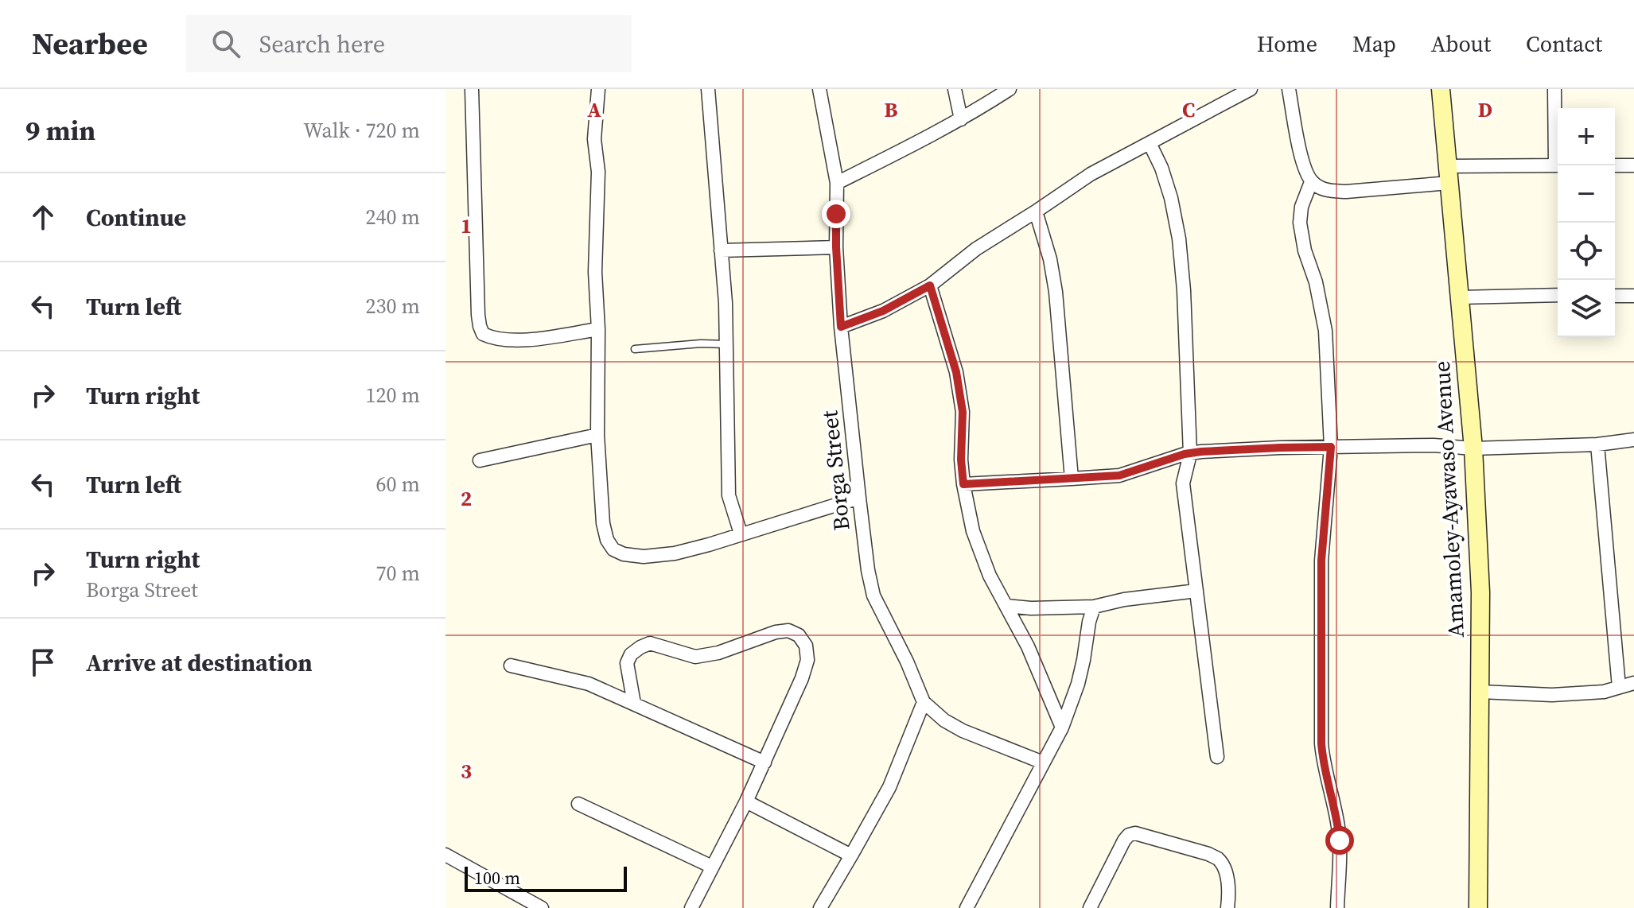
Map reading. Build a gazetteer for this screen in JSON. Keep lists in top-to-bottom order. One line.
{"streets":{"street":["Borga Street","Amamoley-Ayawaso Avenue"]},"scale_bar":"100 m","page":{"header":"Nearbee","search":"Search here","nav":["Home","Map","About","Contact"],"heading":["9 min","Walk · 720 m"],"map_buttons":["+","−"],"list":[["Continue","240 m"],["Turn left","230 m"],["Turn right","120 m"],["Turn left","60 m"],["Turn right","Borga Street","70 m"],"Arrive at destination"],"scale":"100 m"},"grid":{"columns":["A","B","C","D"],"rows":["1","2","3"]}}
